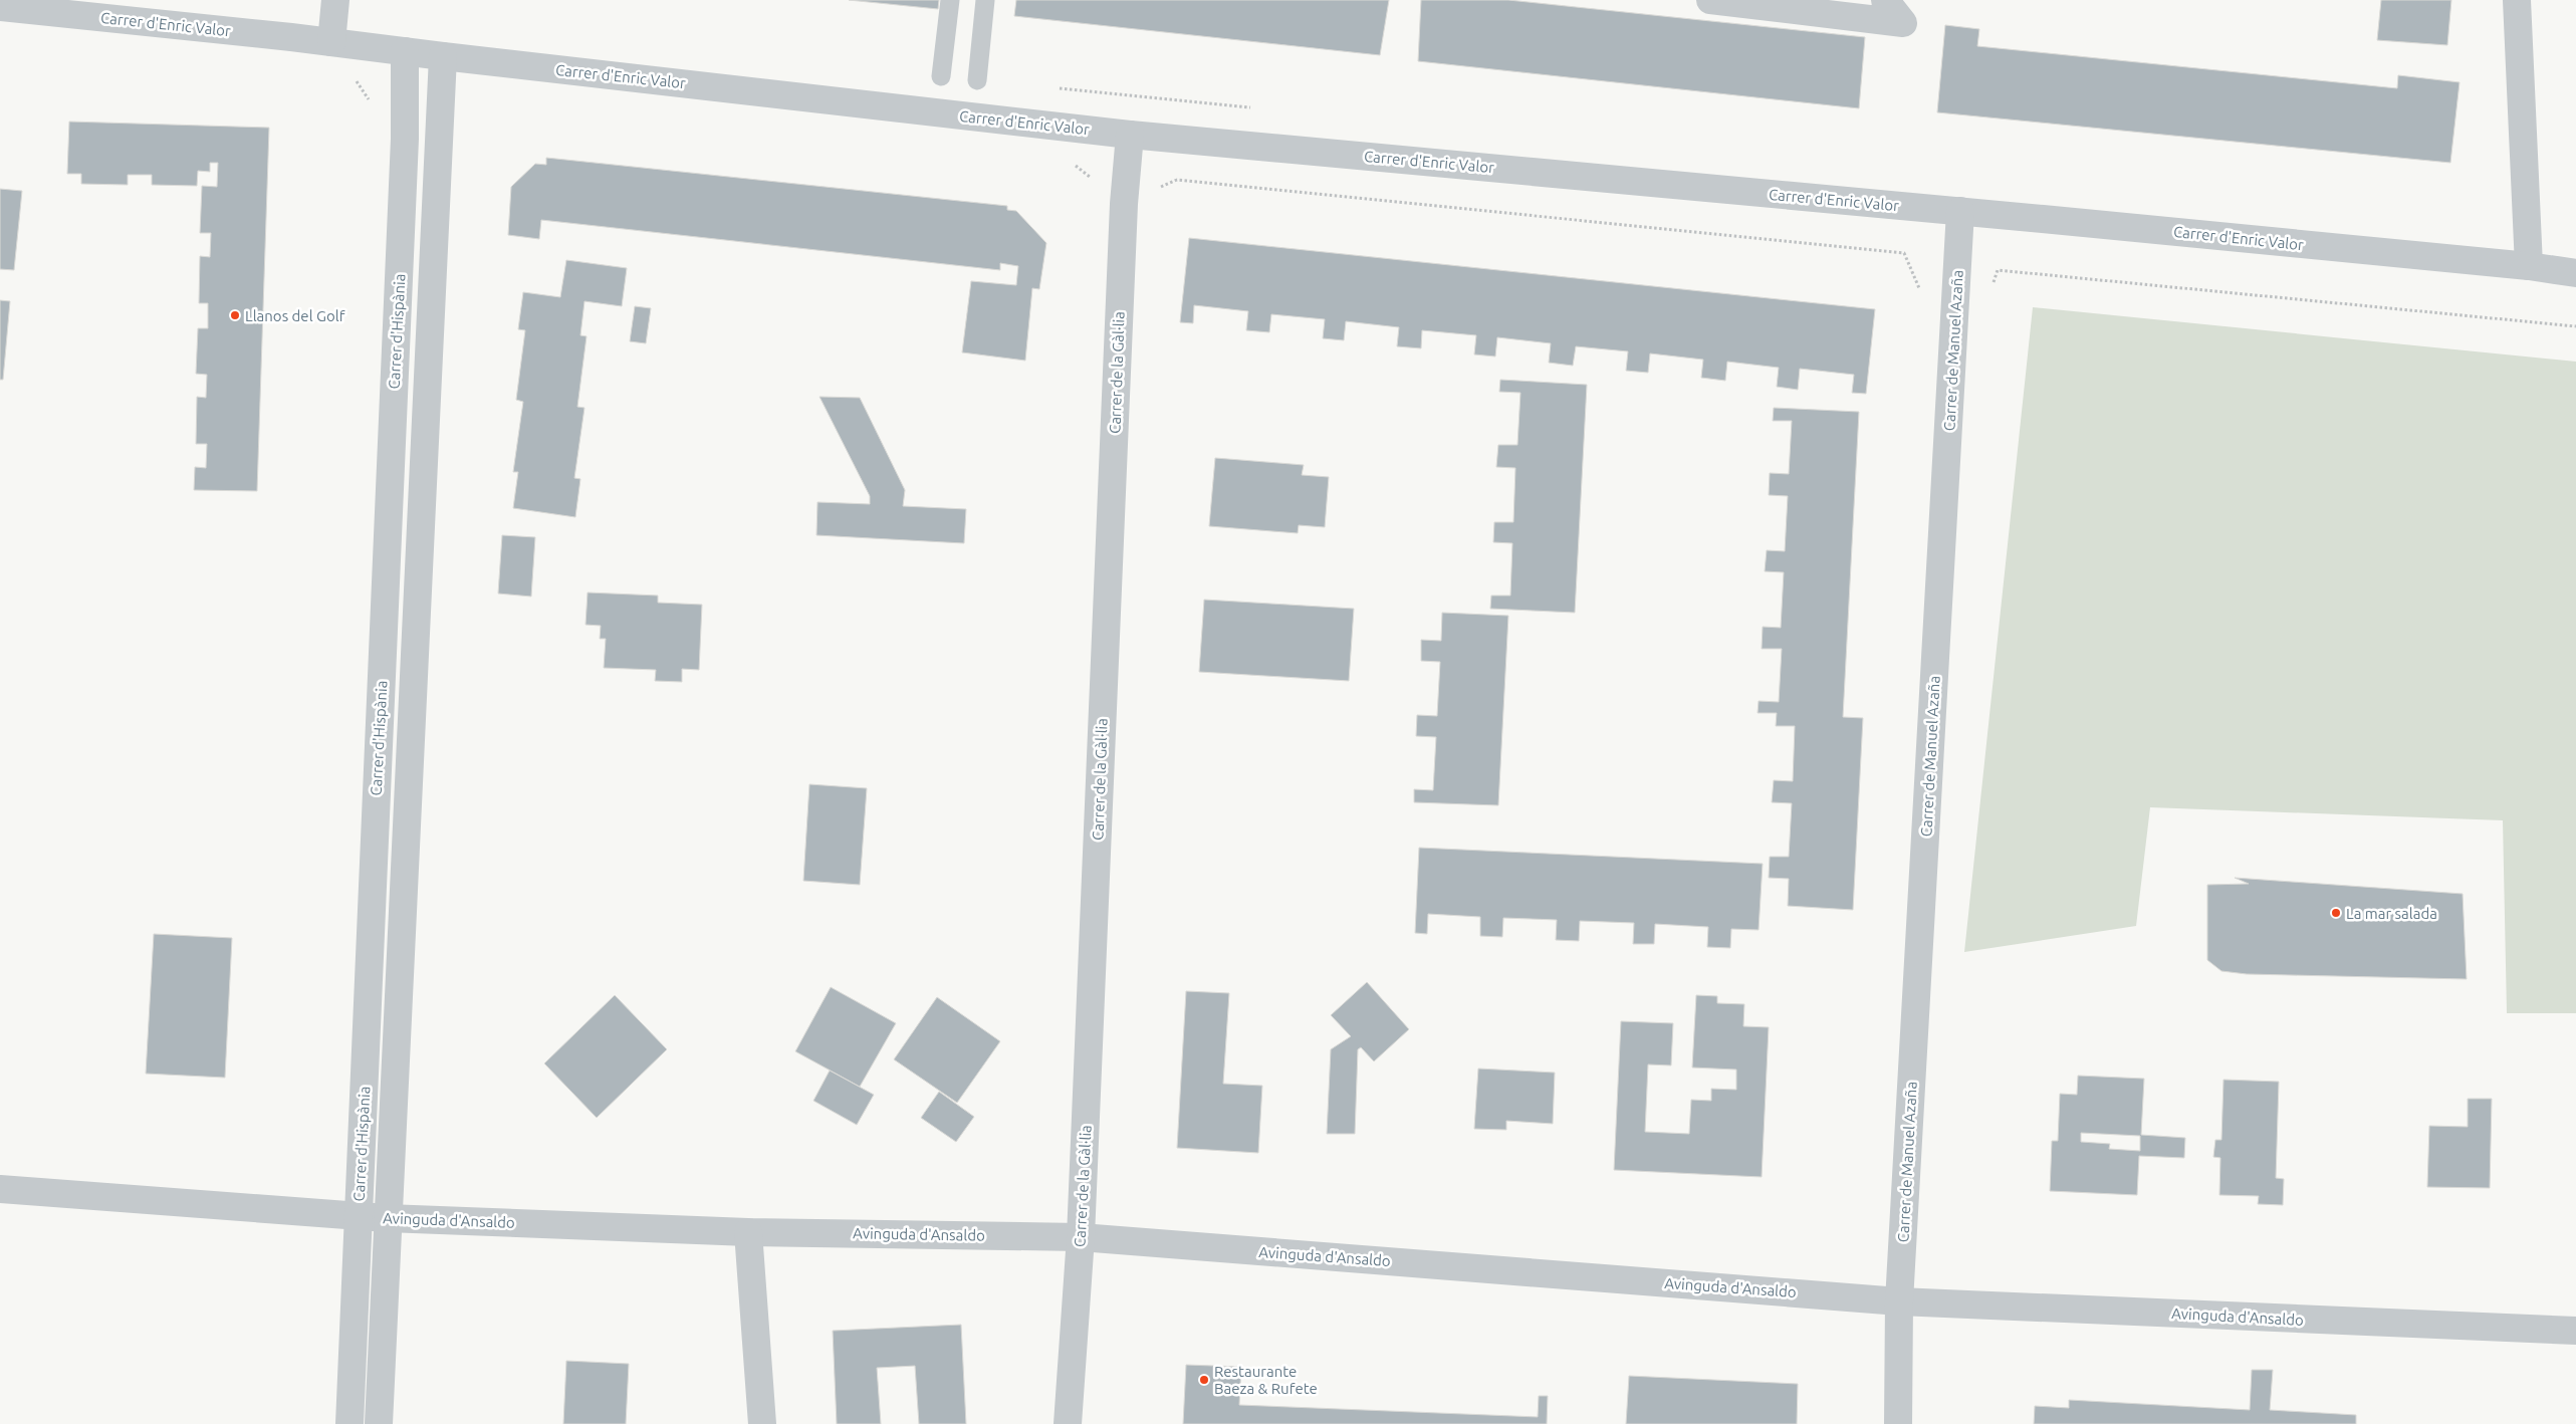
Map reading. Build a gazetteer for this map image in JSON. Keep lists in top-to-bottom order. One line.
{"streets":{"street":["Carrer d'Enric Valor","Carrer d'Hispània","Carrer de Manuel Azaña","Carrer de la Gàl·lia","Avinguda d'Ansaldo"]},"crossings":[["Carrer d'Enric Valor","Carrer d'Hispània"],["Carrer d'Enric Valor","Carrer de Manuel Azaña"],["Carrer d'Enric Valor","Carrer de la Gàl·lia"],["Carrer d'Hispània","Avinguda d'Ansaldo"],["Carrer de Manuel Azaña","Avinguda d'Ansaldo"],["Carrer de la Gàl·lia","Avinguda d'Ansaldo"]],"places":["Llanos del Golf","La mar salada","Restaurante Baeza & Rufete"]}
